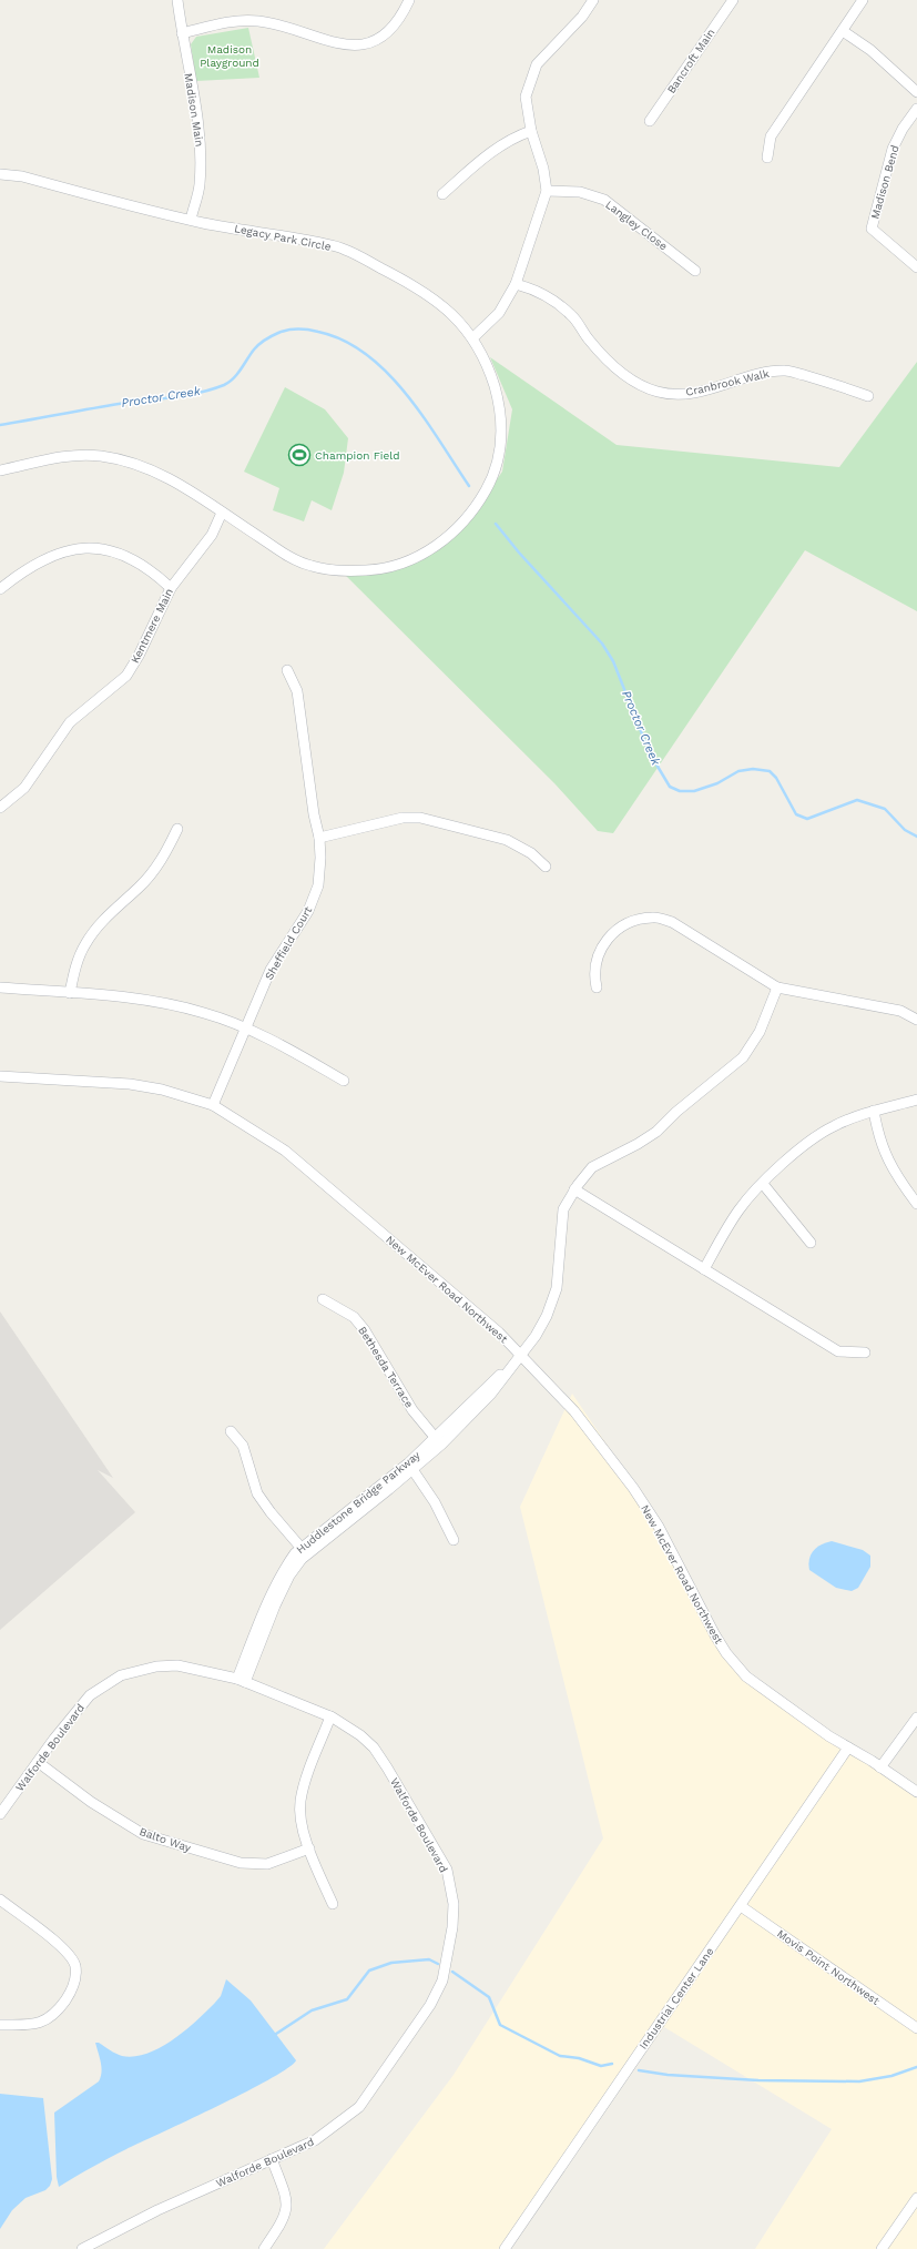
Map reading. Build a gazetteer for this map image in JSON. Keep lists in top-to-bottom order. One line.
{"streets":{"street":["Bancroft Main","Madison Main","Madison Bend","Langley Close","Legacy Park Circle","Cranbrook Walk","Kentmere Main","Sheffield Court","New McEver Road Northwest","Bethesda Terrace","Huddlestone Bridge Parkway","Walforde Boulevard","Balto Way","Movis Point Northwest","Industrial Center Lane"]},"crossings":[["Madison Main","Legacy Park Circle"],["Legacy Park Circle","Kentmere Main"],["Sheffield Court","New McEver Road Northwest"],["New McEver Road Northwest","Huddlestone Bridge Parkway"],["New McEver Road Northwest","Industrial Center Lane"],["Bethesda Terrace","Huddlestone Bridge Parkway"],["Huddlestone Bridge Parkway","Walforde Boulevard"],["Walforde Boulevard","Balto Way"],["Movis Point Northwest","Industrial Center Lane"]],"water":["Proctor Creek"],"parks":["Madison Playground"],"places":{"sports":["Champion Field"]}}
